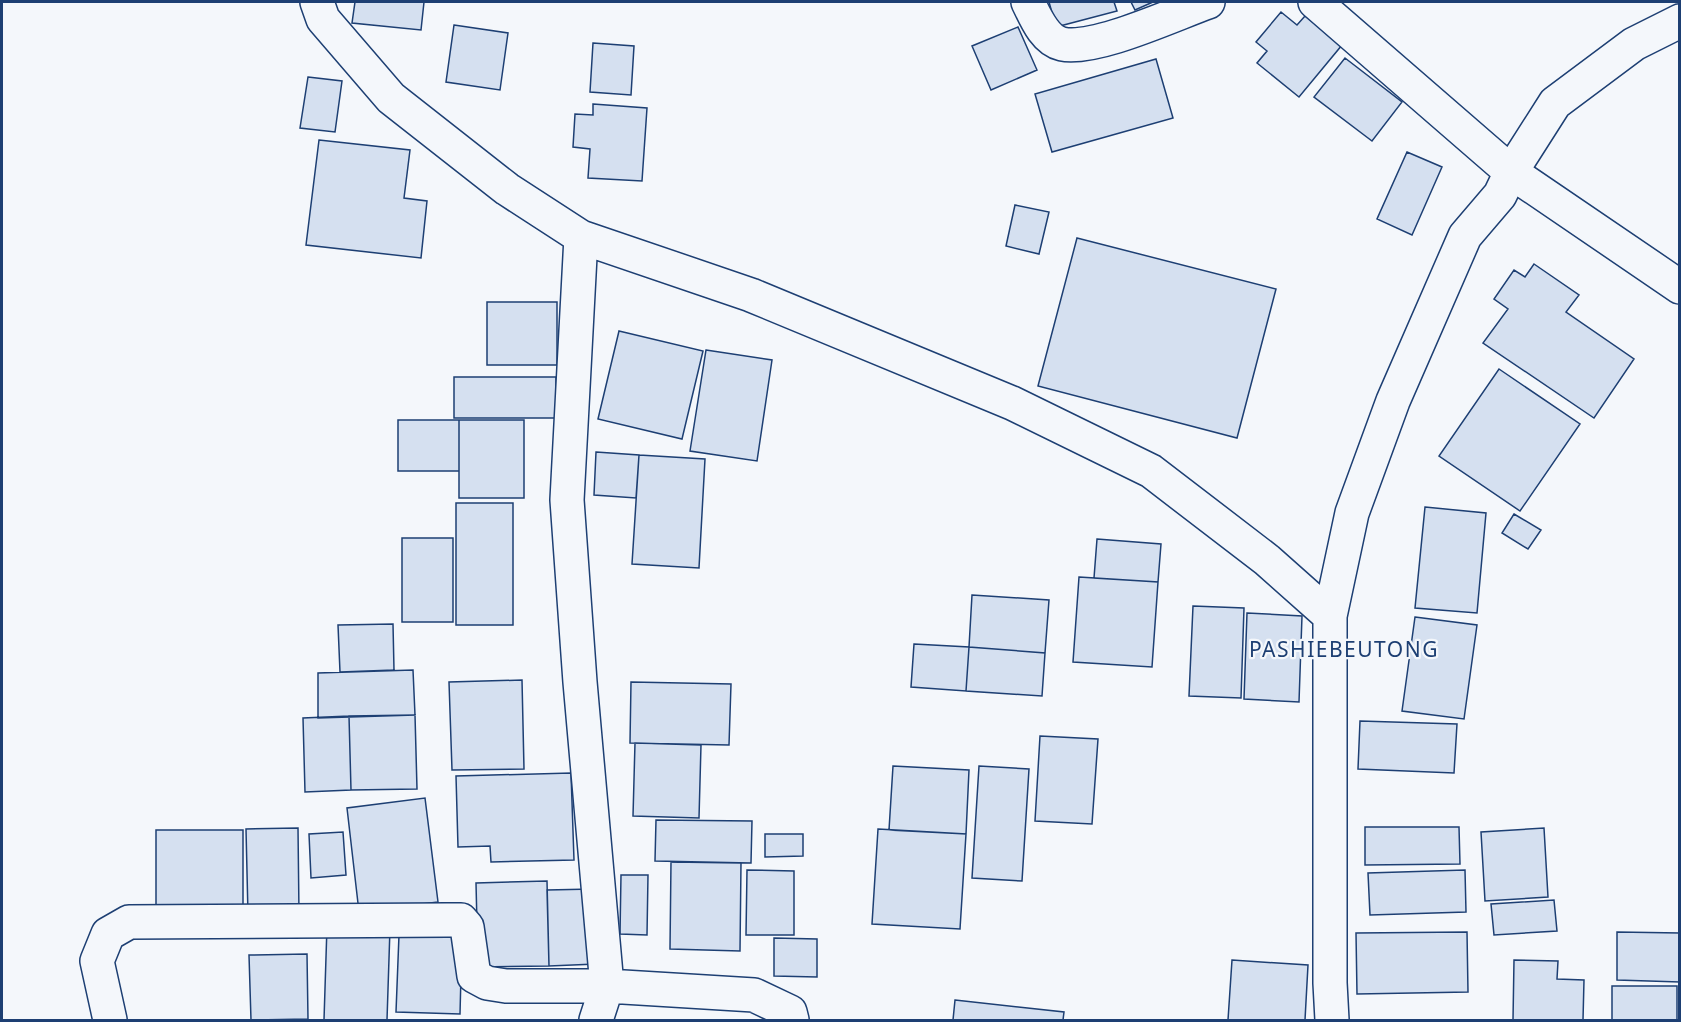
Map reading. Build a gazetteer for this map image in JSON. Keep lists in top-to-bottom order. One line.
{"districts":["PASHIEBEUTONG"]}
